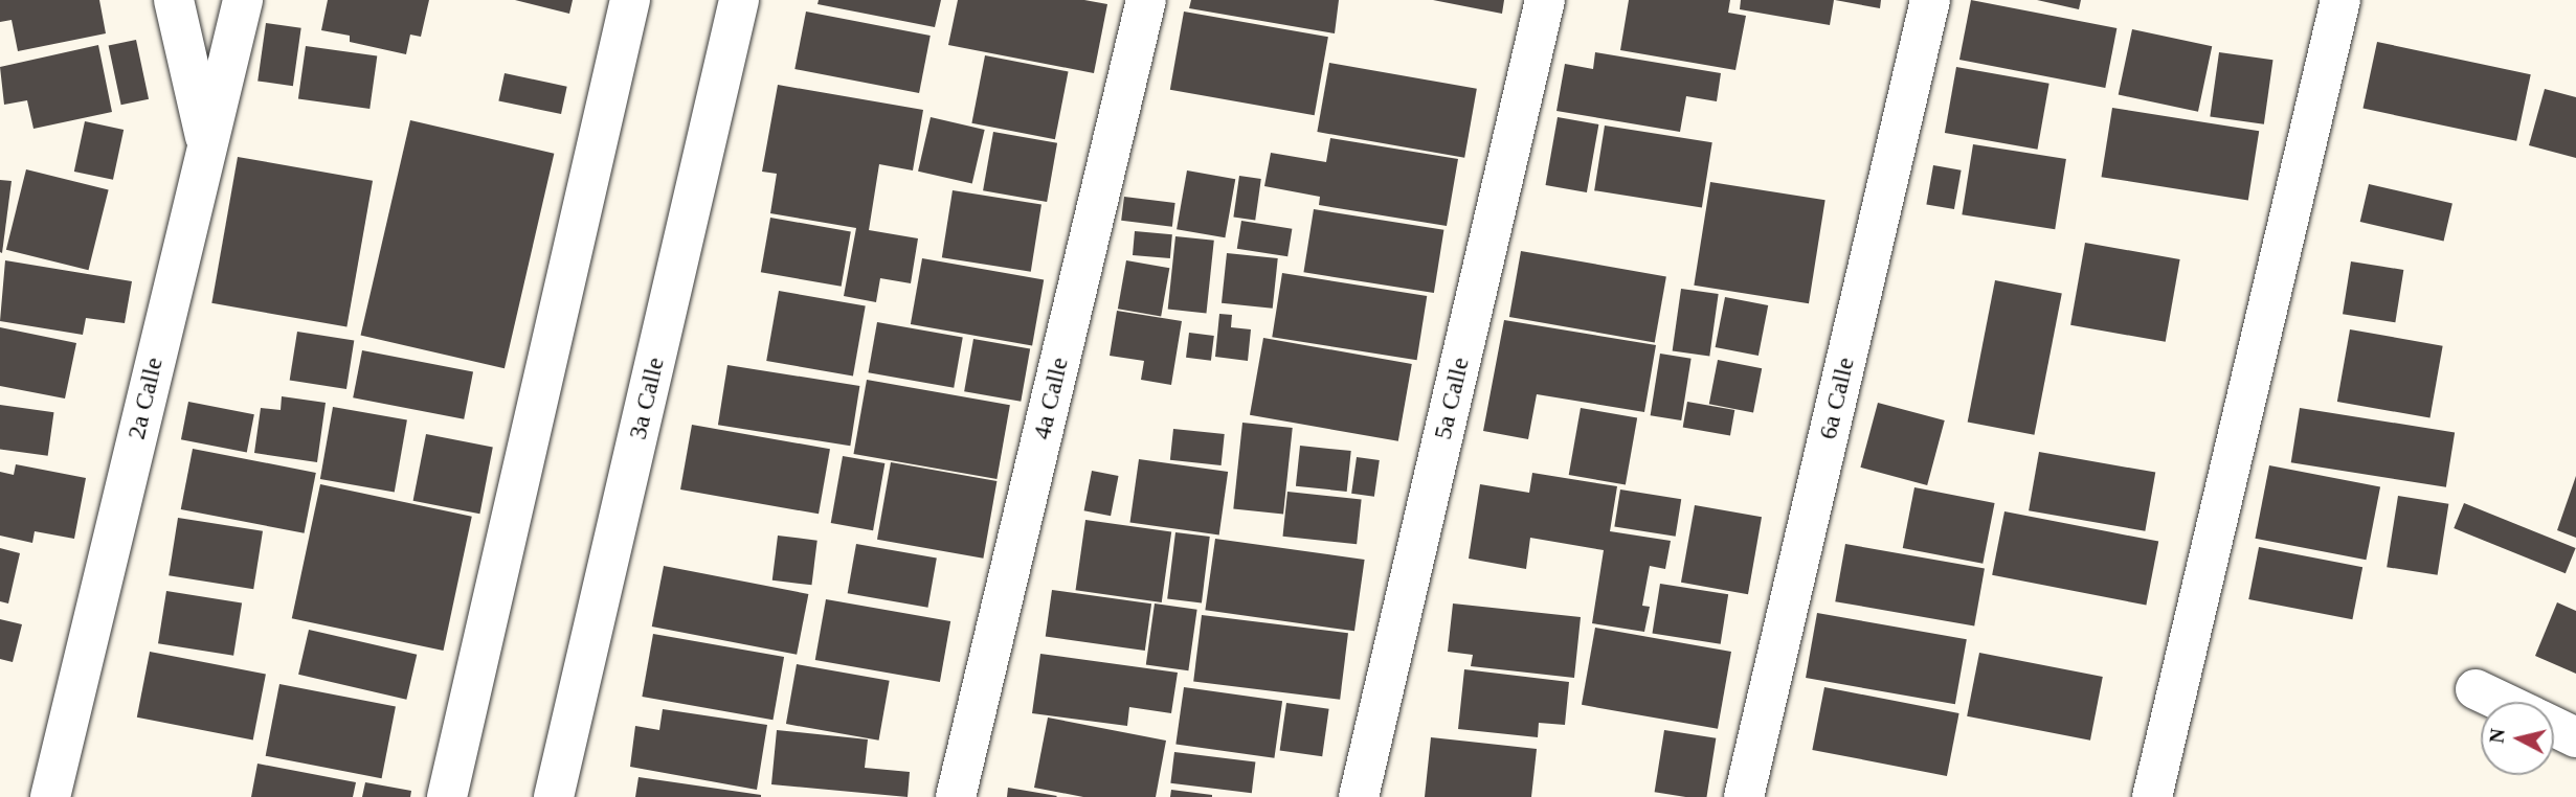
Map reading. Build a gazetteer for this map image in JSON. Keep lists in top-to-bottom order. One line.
{"streets":{"street":["2a Calle","3a Calle","4a Calle","5a Calle","6a Calle"]},"north":"left"}
